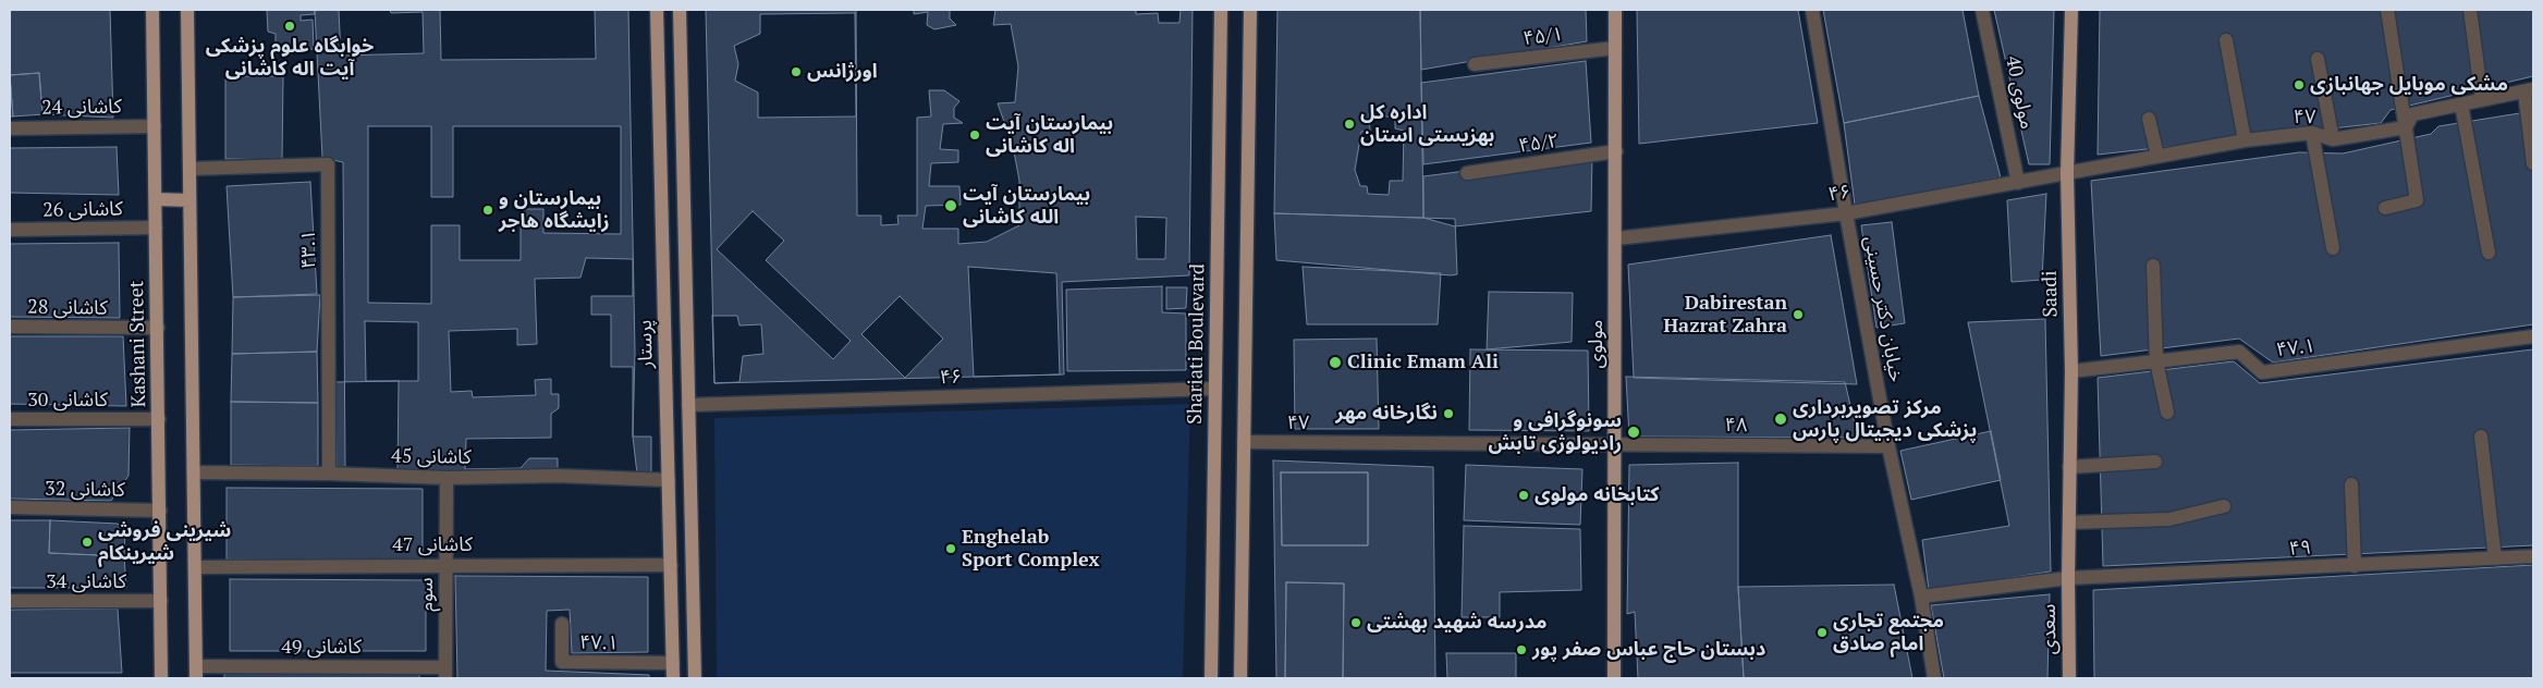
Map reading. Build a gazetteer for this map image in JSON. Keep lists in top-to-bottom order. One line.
{"streets":{"main road":["Saadi","Kashani Street","پرستار","Shariati Boulevard","مولوی","سعدی"],"street":["۴۵/۱","مولوی 40","کاشانی 24","۴۷","۴۵/۲","۴۶","کاشانی 26","۴۳.۱","کاشانی 28","خیابان دکتر حسینی","۴۷.۱","کاشانی 30","۴۸","کاشانی 45","کاشانی 32","کاشانی 47","۴۹","کاشانی 34","سوم","کاشانی 49"]},"crossings":[["۴۵/۱","مولوی"],["مولوی 40","۴۶"],["کاشانی 24","Kashani Street"],["۴۷","۴۶"],["۴۷","Saadi"],["۴۷","مولوی"],["۴۷","۴۸"],["۴۵/۲","مولوی"],["۴۶","Saadi"],["۴۶","خیابان دکتر حسینی"],["۴۶","Shariati Boulevard"],["۴۶","مولوی"],["کاشانی 26","Kashani Street"],["۴۳.۱","کاشانی 45"],["Saadi","۴۷.۱"],["Saadi","۴۹"],["Saadi","سعدی"],["کاشانی 28","Kashani Street"],["خیابان دکتر حسینی","۴۸"],["Kashani Street","کاشانی 30"],["Kashani Street","کاشانی 32"],["Kashani Street","کاشانی 34"],["پرستار","۴۷.۱"],["پرستار","کاشانی 45"],["پرستار","کاشانی 47"],["مولوی","۴۸"],["کاشانی 45","سوم"],["کاشانی 47","سوم"],["۴۹","سعدی"],["سوم","کاشانی 49"]],"places":["خوابگاه علوم پزشکی آیت اله کاشانی","اورژانس","مشکی موبایل جهانبازی","اداره کل بهزیستی استان","بیمارستان آیت اله کاشانی","بیمارستان آیت الله کاشانی","بیمارستان و زایشگاه هاجر","Dabirestan Hazrat Zahra","Clinic Emam Ali","نگارخانه مهر","مرکز تصویربرداری پزشکی دیجیتال پارس","سونوگرافی و رادیولوژی تابش","کتابخانه مولوی","شیرینی فروشی شیرینکام","Enghelab Sport Complex","مدرسه شهید بهشتی","مجتمع تجاری امام صادق","دبستان حاج عباس صفر پور"]}
